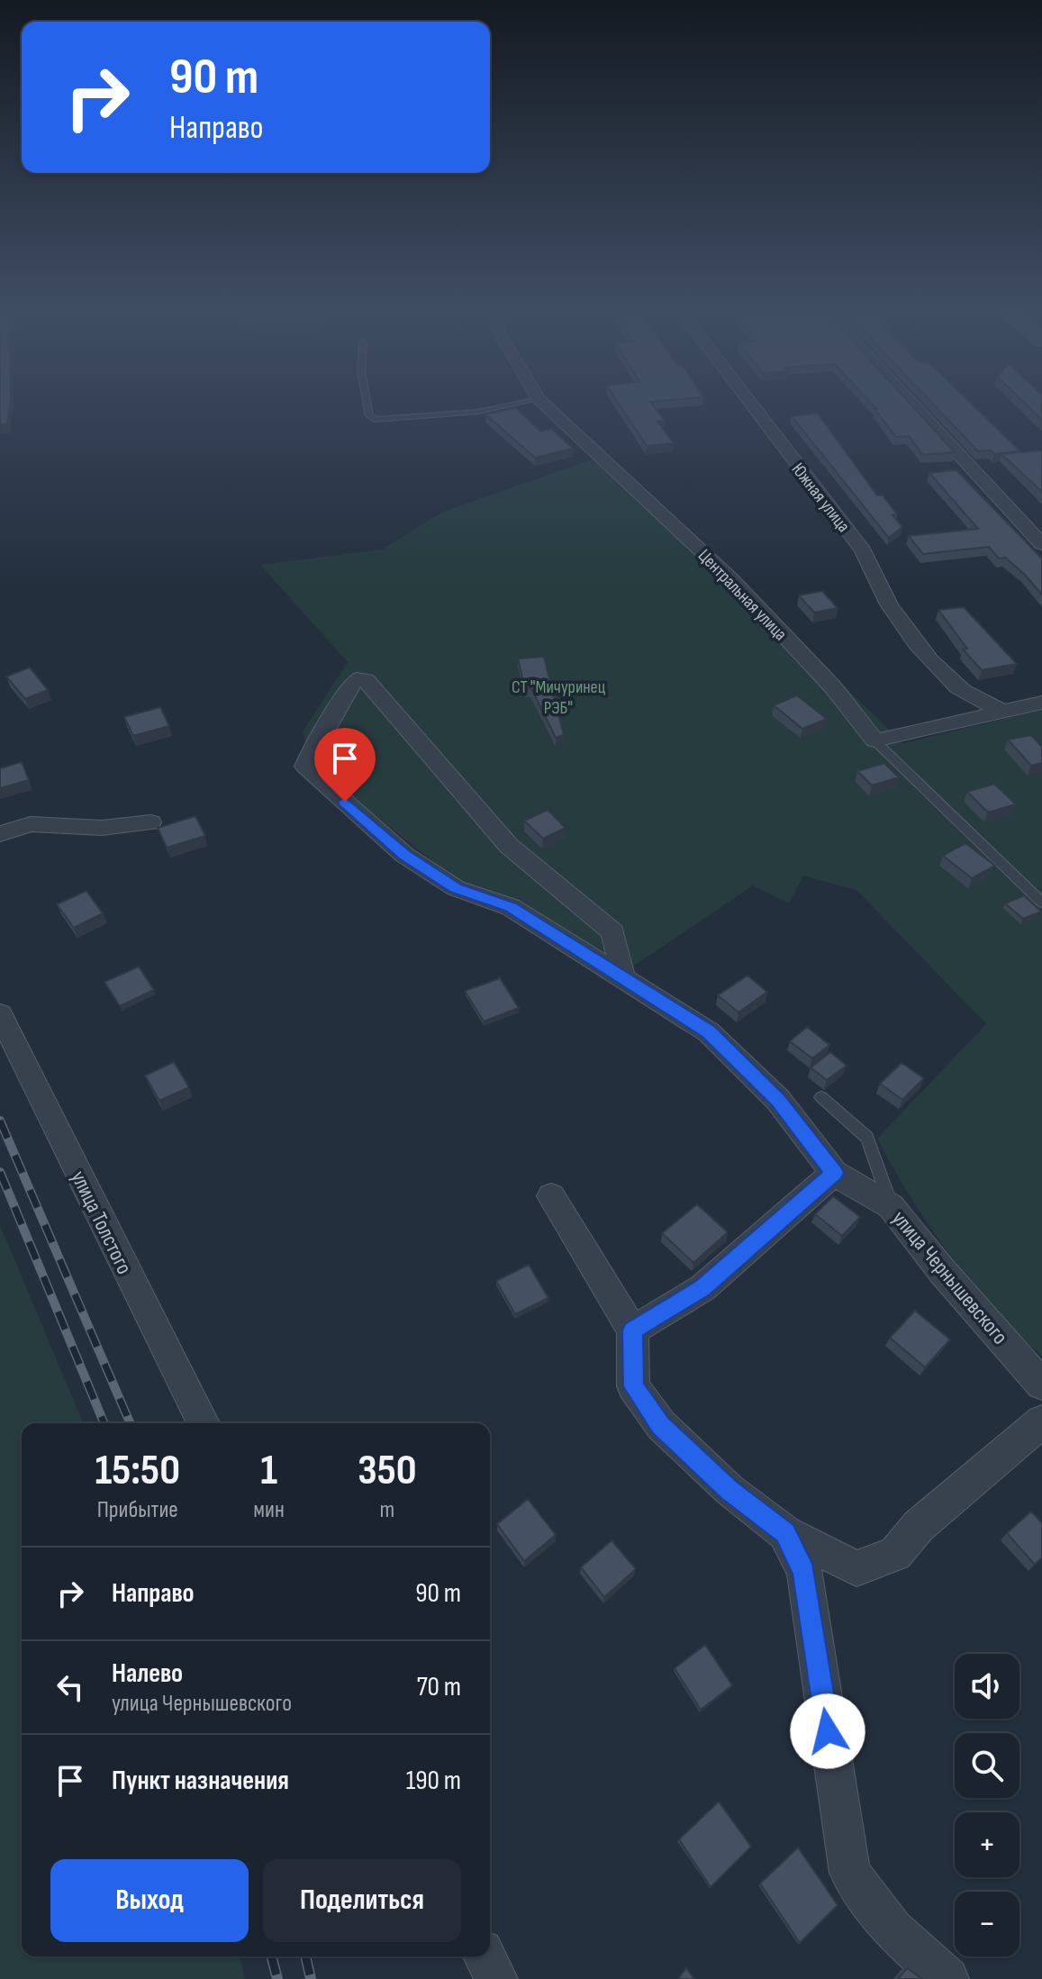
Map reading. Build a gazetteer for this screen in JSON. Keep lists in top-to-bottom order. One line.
{"streets":{"street":["Южная улица","Центральная улица","улица Толстого","улица Чернышевского"]},"parks":["СТ \"Мичуринец РЭБ\""],"page":{"turn":["90 m","Направо"],"eta":["15:50","Прибытие","1","мин","350","m"],"list":[{"name":"Направо","value":"90 m"},{"name":"Налево","note":"улица Чернышевского","value":"70 m"},{"name":"Пункт назначения","value":"190 m"}],"map_buttons":["+","−"],"buttons":["Выход","Поделиться"]}}
